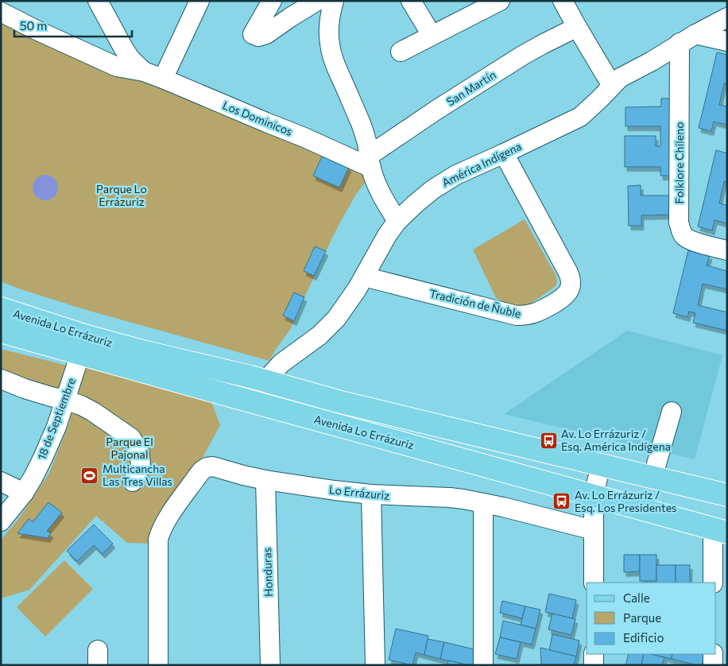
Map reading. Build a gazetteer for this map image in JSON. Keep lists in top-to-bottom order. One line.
{"streets":{"main road":["Avenida Lo Errázuriz"],"street":["San Martín","Los Dominicos","Folklore Chileno","América Indígena","Tradición de Ñuble","18 de Septiembre","Lo Errázuriz","Honduras"]},"crossings":[["San Martín","Los Dominicos"],["Folklore Chileno","América Indígena"],["América Indígena","Tradición de Ñuble"],["América Indígena","Avenida Lo Errázuriz"],["Avenida Lo Errázuriz","18 de Septiembre"],["Lo Errázuriz","Honduras"]],"parks":["Parque Lo Errázuriz","Parque El Pajonal"],"places":{"bus stop":["Av. Lo Errázuriz / Esq. América Indígena","Av. Lo Errázuriz / Esq. Los Presidentes"],"sports":["Multicancha Las Tres Villas"]},"legend":["Calle","Parque","Edificio"],"scale_bar":"50 m"}
